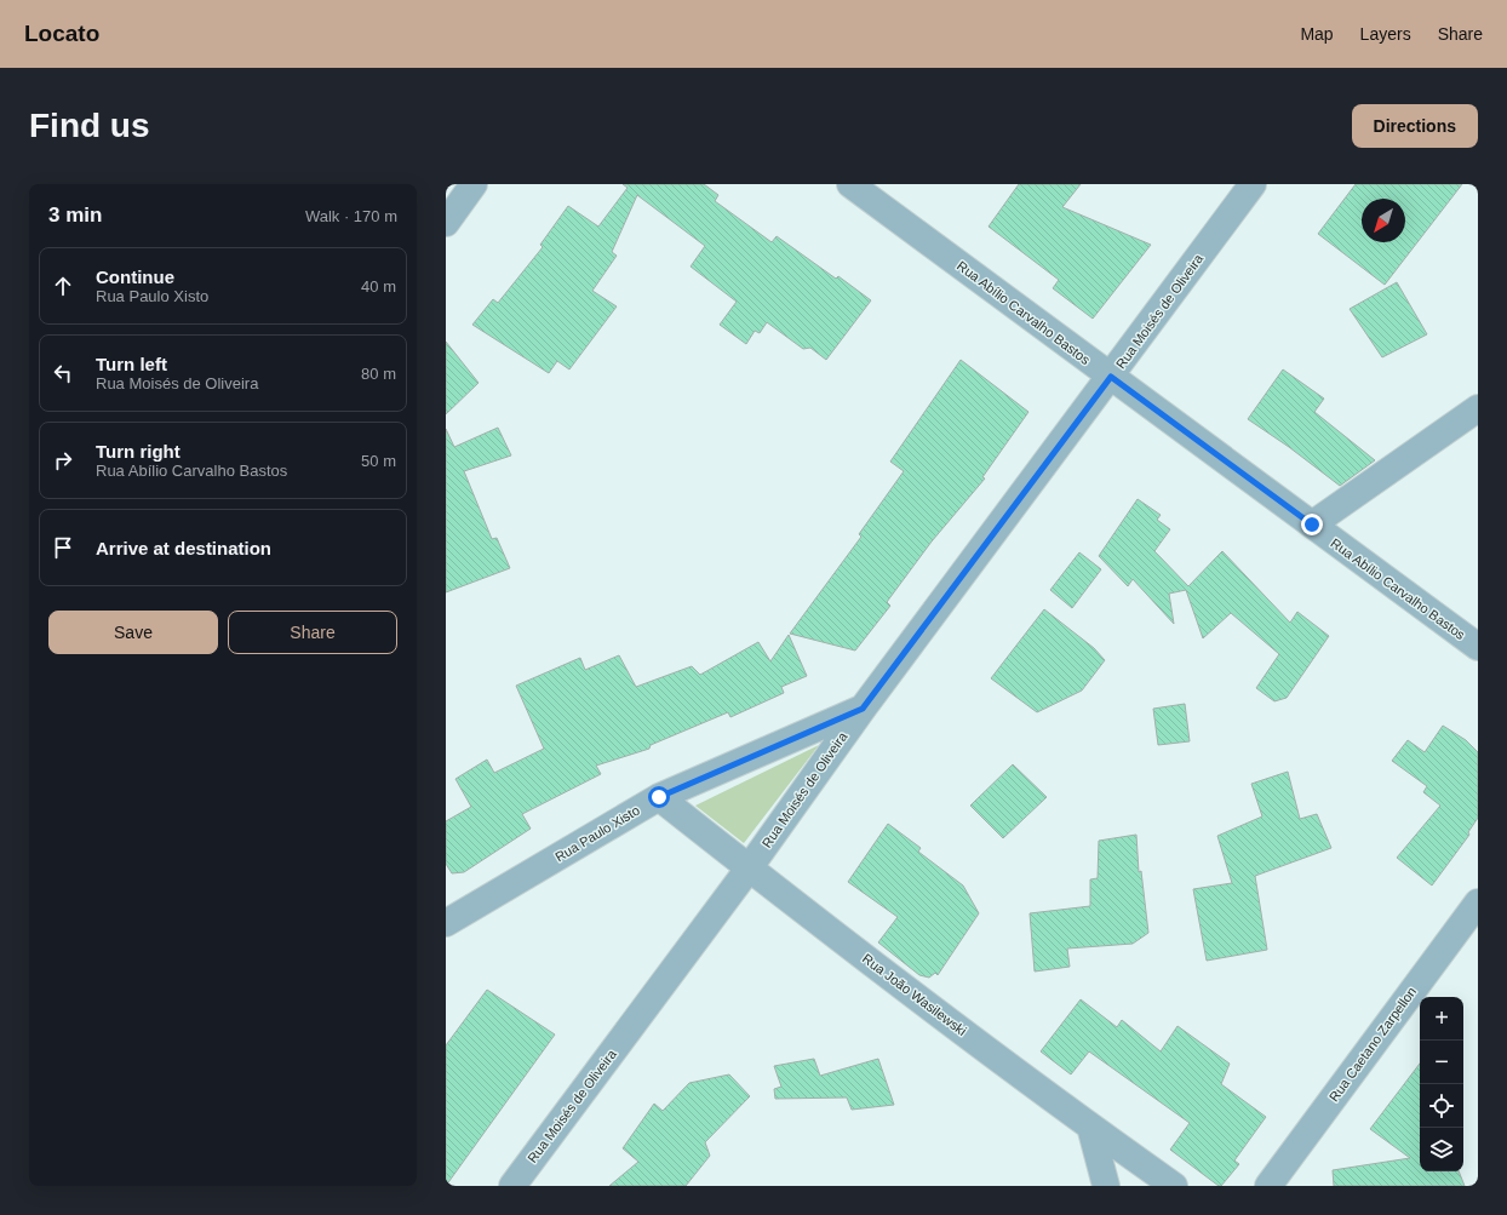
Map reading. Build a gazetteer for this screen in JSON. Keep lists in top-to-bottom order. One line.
{"streets":{"street":["Rua Moisés de Oliveira","Rua Abílio Carvalho Bastos","Rua Paulo Xisto","Rua João Wasilewski","Rua Caetano Zarpellon"]},"crossings":[["Rua Moisés de Oliveira","Rua Abílio Carvalho Bastos"],["Rua Moisés de Oliveira","Rua Paulo Xisto"],["Rua Moisés de Oliveira","Rua João Wasilewski"],["Rua Paulo Xisto","Rua João Wasilewski"]],"north":"bottom left","page":{"header":"Locato","nav":["Map","Layers","Share"],"buttons":["Directions",["Save","Share"]],"title":"Find us","heading":["3 min","Walk · 170 m"],"list":[["Continue","Rua Paulo Xisto","40 m"],["Turn left","Rua Moisés de Oliveira","80 m"],["Turn right","Rua Abílio Carvalho Bastos","50 m"],"Arrive at destination"],"map_buttons":["+","−"]}}
